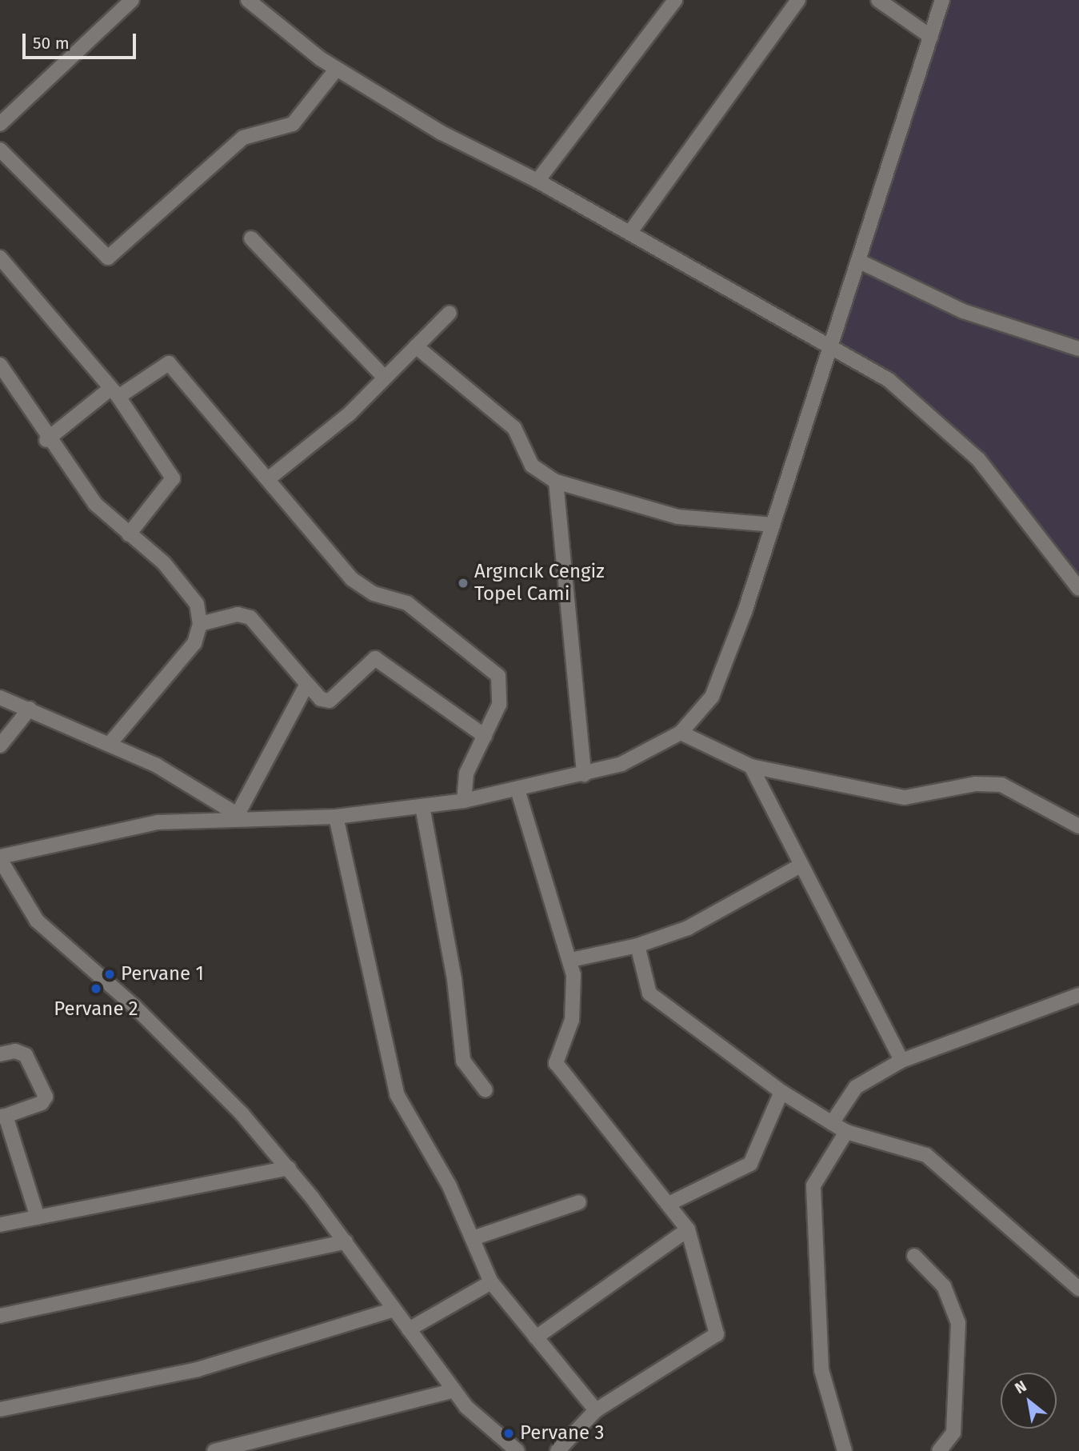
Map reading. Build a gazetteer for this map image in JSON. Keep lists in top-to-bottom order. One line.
{"places":["Argıncık Cengiz Topel Cami","Pervane 1","Pervane 2","Pervane 3"],"scale_bar":"50 m","north":"top left"}
